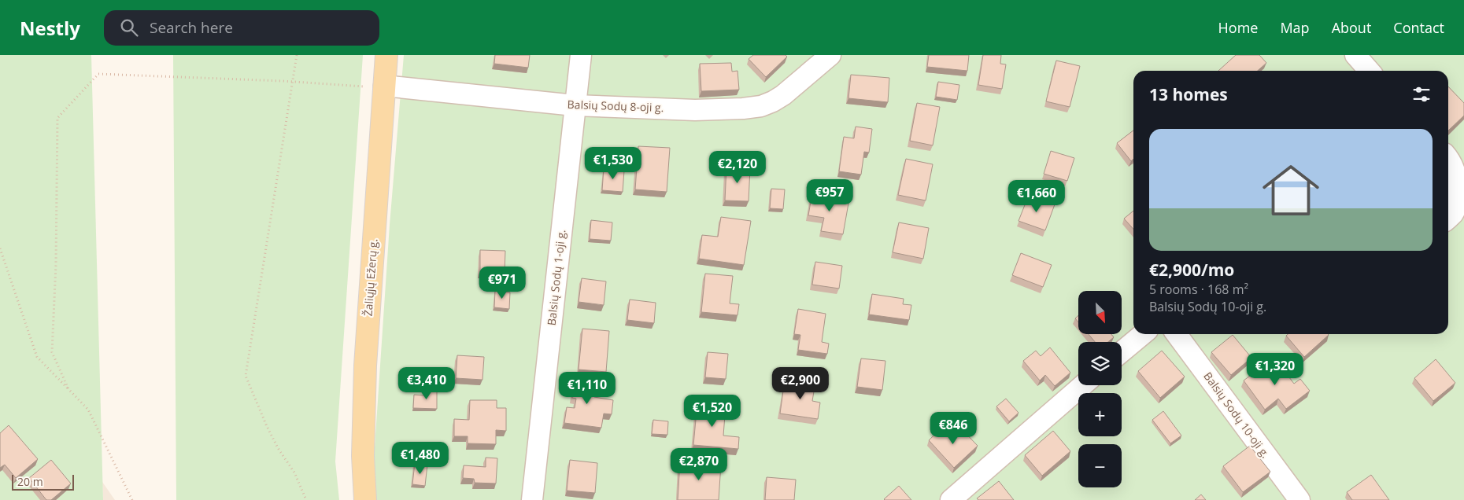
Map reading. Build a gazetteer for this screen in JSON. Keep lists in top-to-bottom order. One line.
{"streets":{"main road":["Žaliųjų Ežerų g."],"street":["Balsių Sodų 8-oji g.","Balsių Sodų 1-oji g.","Balsių Sodų 10-oji g."]},"crossings":[["Balsių Sodų 8-oji g.","Žaliųjų Ežerų g."],["Balsių Sodų 8-oji g.","Balsių Sodų 1-oji g."]],"scale_bar":"20 m","north":"bottom right","page":{"header":"Nestly","search":"Search here","nav":["Home","Map","About","Contact"],"heading":"13 homes","list":[{"name":"€2,900/mo","note":"5 rooms · 168 m² · Balsių Sodų 10-oji g."}],"price":["€1,530","€2,120","€957","€1,660","€971","€1,320","€3,410","€2,900","€1,110","€1,520","€846","€1,480","€2,870"],"map_buttons":["+","−"],"scale":"20 m"}}
